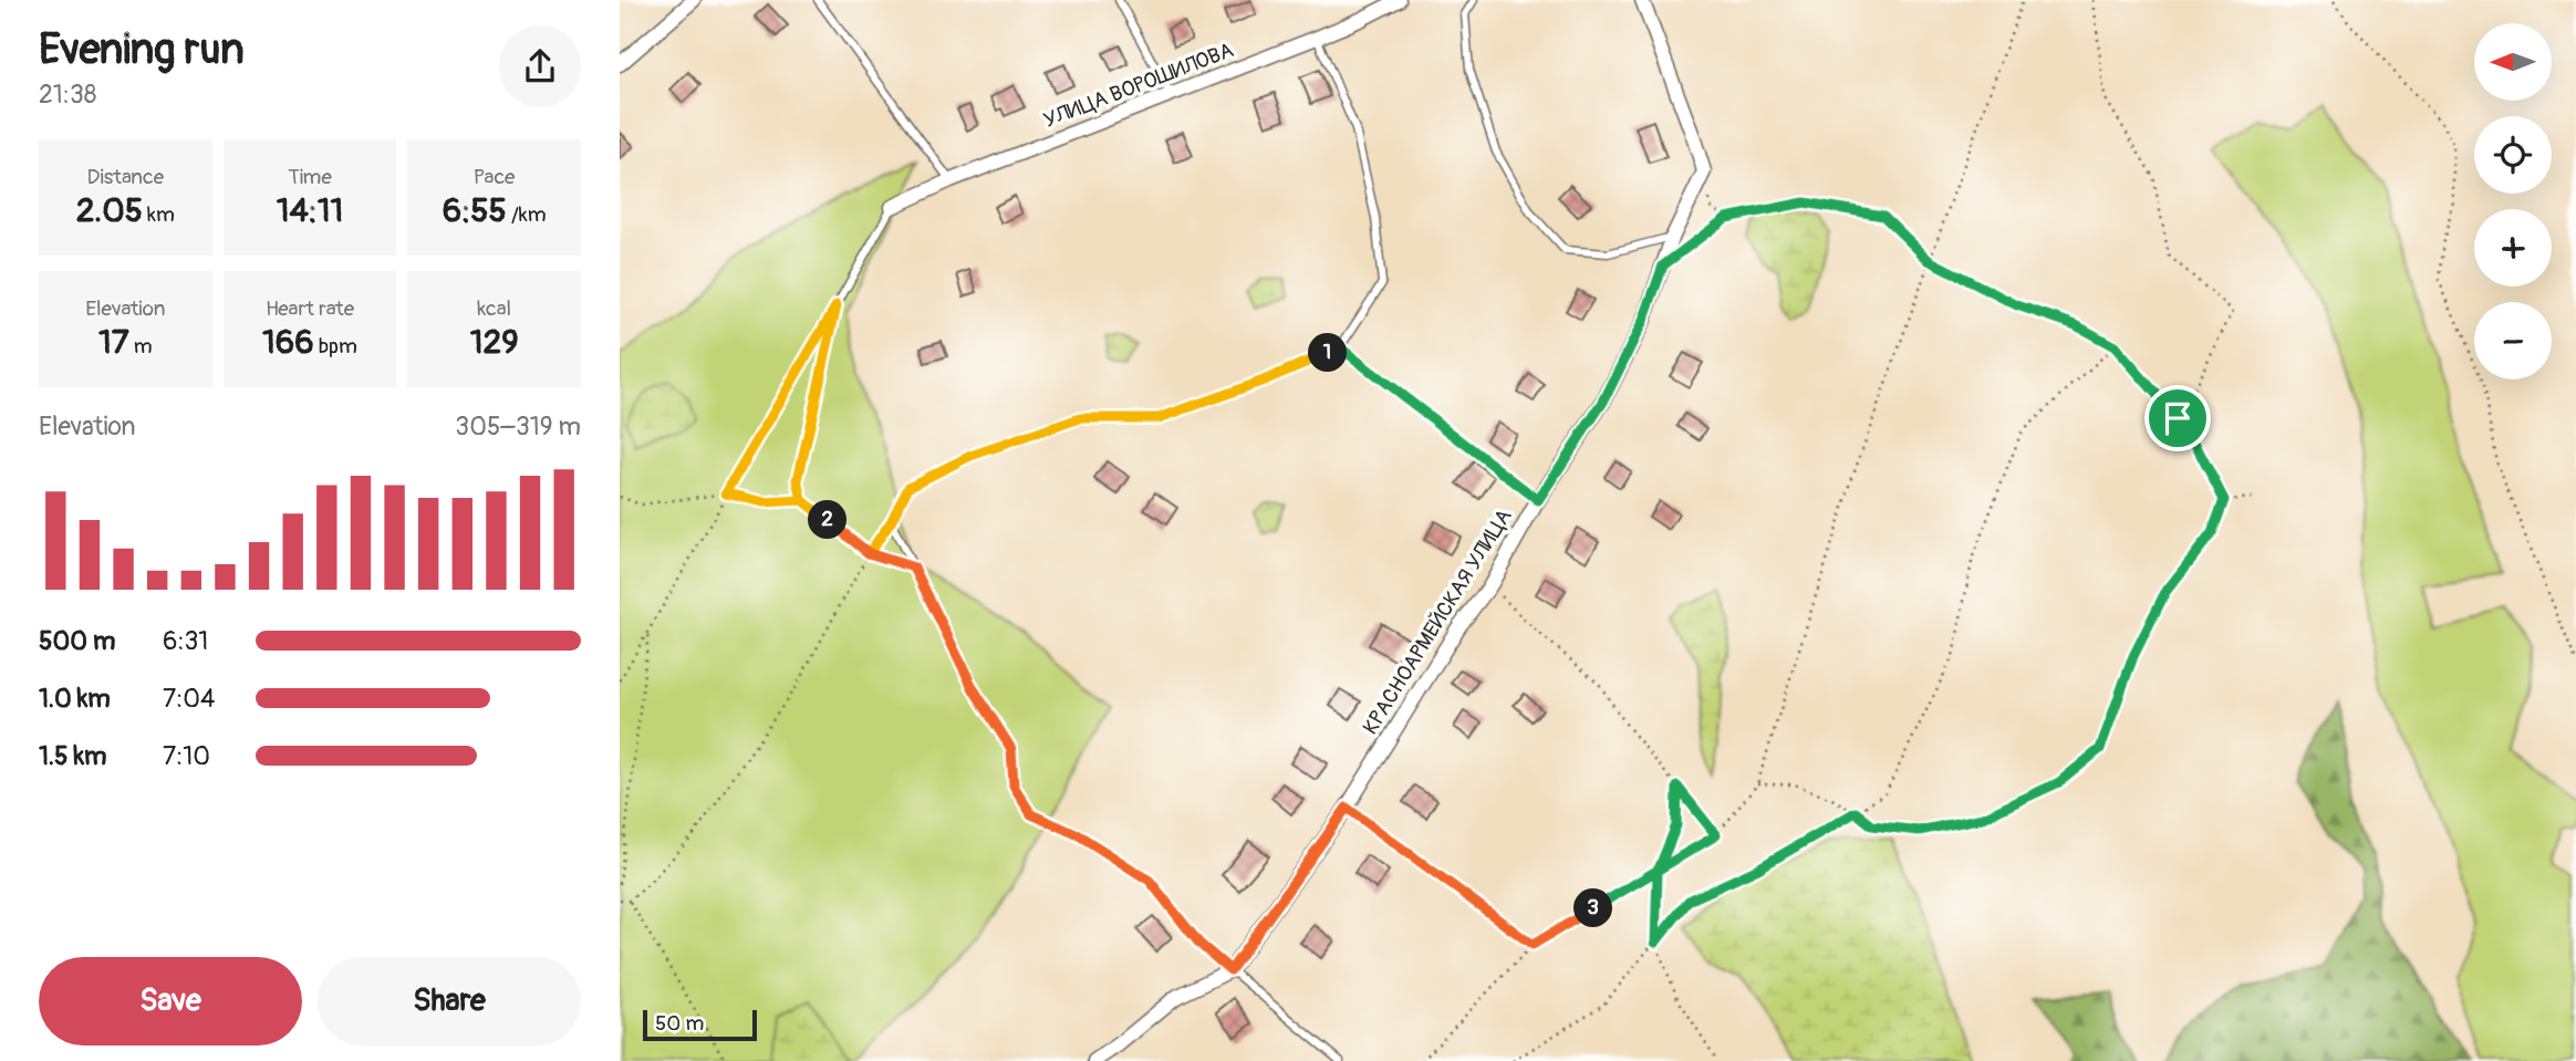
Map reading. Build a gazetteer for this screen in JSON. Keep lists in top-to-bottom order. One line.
{"streets":{"street":["УЛИЦА ВОРОШИЛОВА","КРАСНОАРМЕЙСКАЯ УЛИЦА"]},"scale_bar":"50 m","north":"left","page":{"heading":["Evening run","21:38"],"map_buttons":["+","−"],"stats":[["Distance","2.05 km"],["Time","14:11"],["Pace","6:55 /km"],["Elevation","17 m"],["Heart rate","166 bpm"],["kcal","129"]],"pins":["1","2","3"],"chart":["Elevation","305–319 m"],"list":[{"name":"500 m","note":"6:31"},{"name":"1.0 km","note":"7:04"},{"name":"1.5 km","note":"7:10"}],"buttons":["Save","Share"],"scale":"50 m"}}
